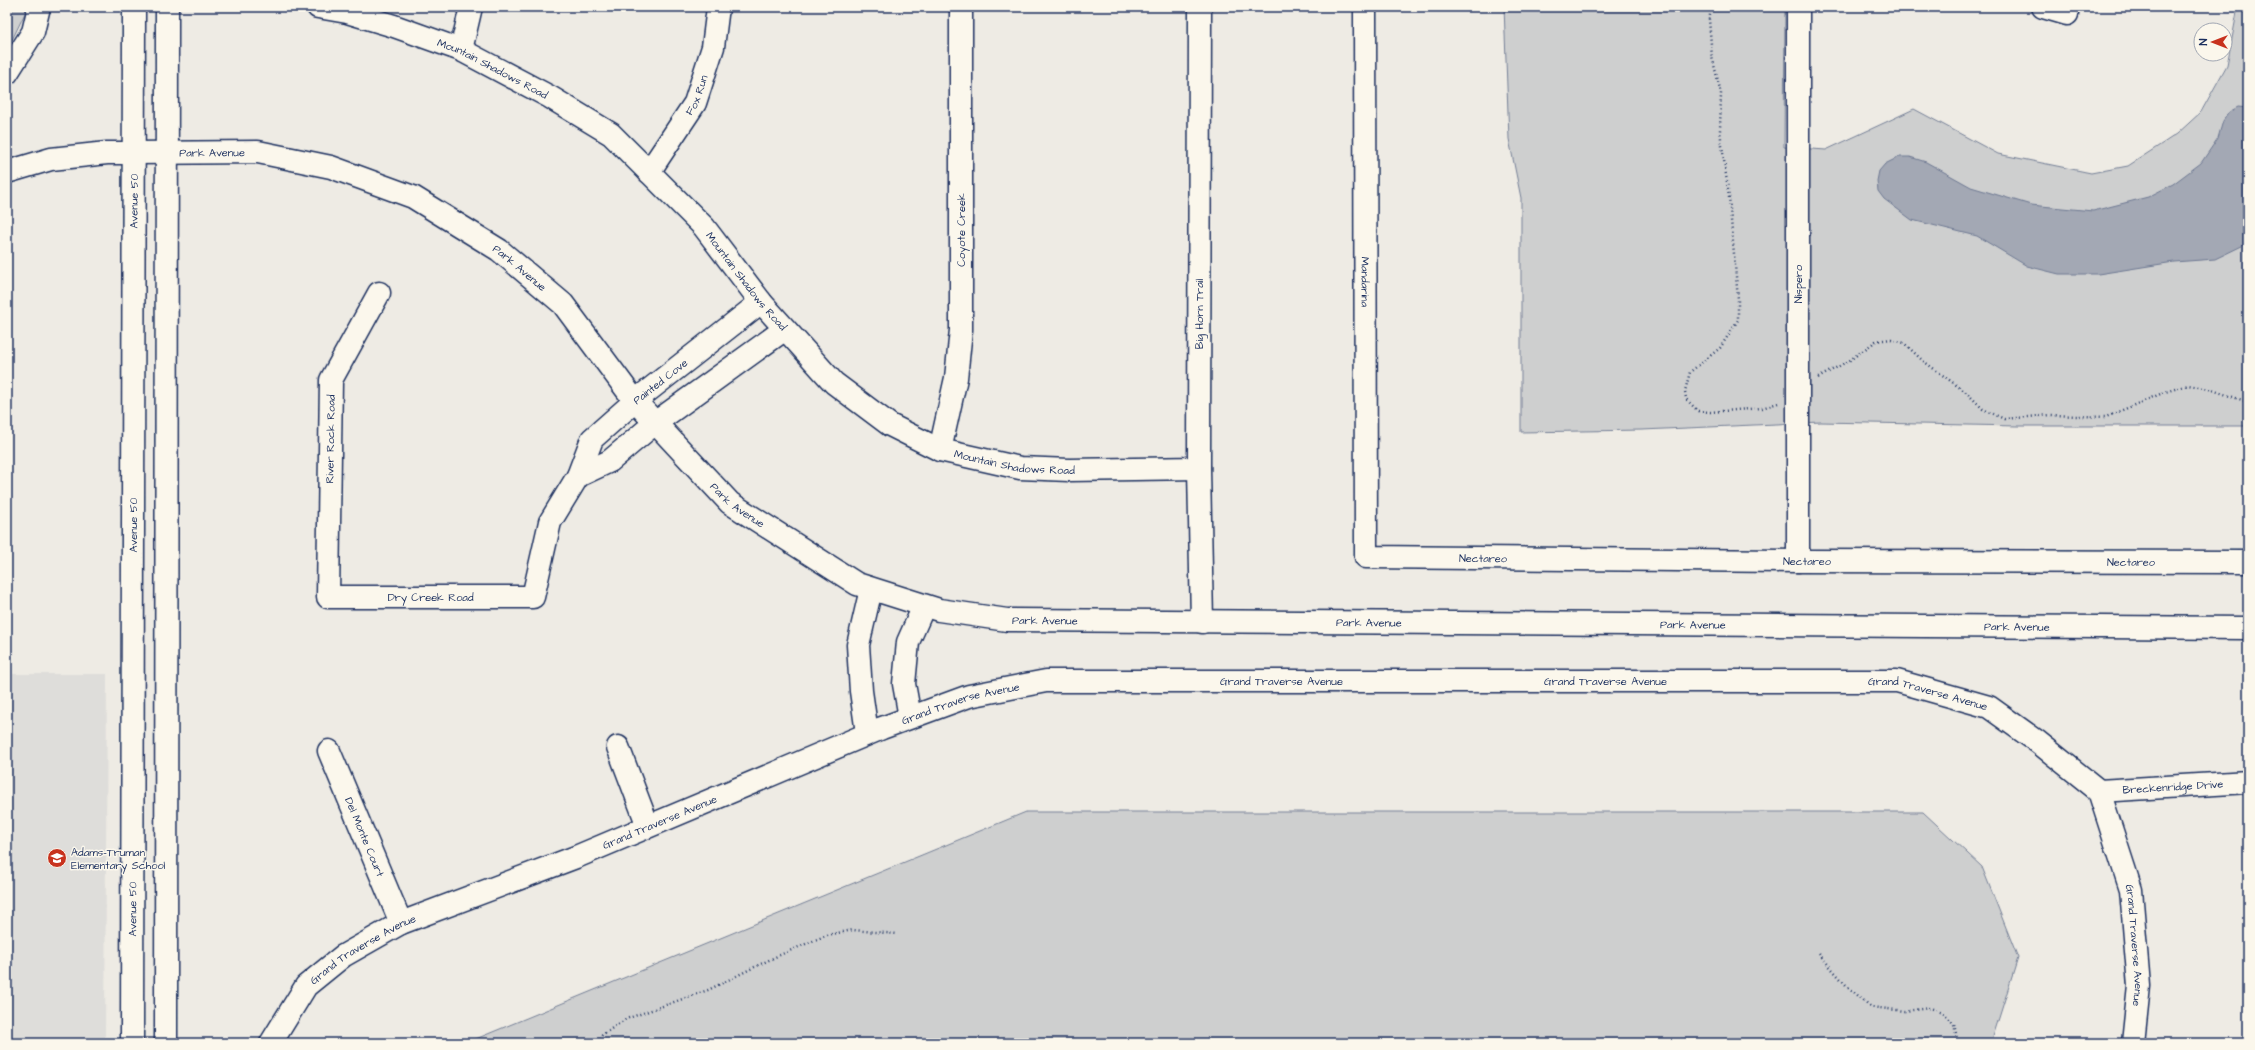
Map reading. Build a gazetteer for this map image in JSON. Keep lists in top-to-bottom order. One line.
{"streets":{"street":["Mountain Shadows Road","Fox Run","Park Avenue","Avenue 50","Coyote Creek","Mandarina","Nispero","Big Horn Trail","Painted Cove","River Rock Road","Nectareo","Dry Creek Road","Grand Traverse Avenue","Breckenridge Drive","Del Monte Court"]},"crossings":[["Mountain Shadows Road","Fox Run"],["Mountain Shadows Road","Coyote Creek"],["Mountain Shadows Road","Big Horn Trail"],["Mountain Shadows Road","Painted Cove"],["Park Avenue","Avenue 50"],["Park Avenue","Big Horn Trail"],["Park Avenue","Painted Cove"],["Mandarina","Nectareo"],["Nispero","Nectareo"],["Painted Cove","Dry Creek Road"],["River Rock Road","Dry Creek Road"],["Grand Traverse Avenue","Breckenridge Drive"],["Grand Traverse Avenue","Del Monte Court"]],"places":{"school or university":["Adams-Truman Elementary School"]},"north":"left"}
